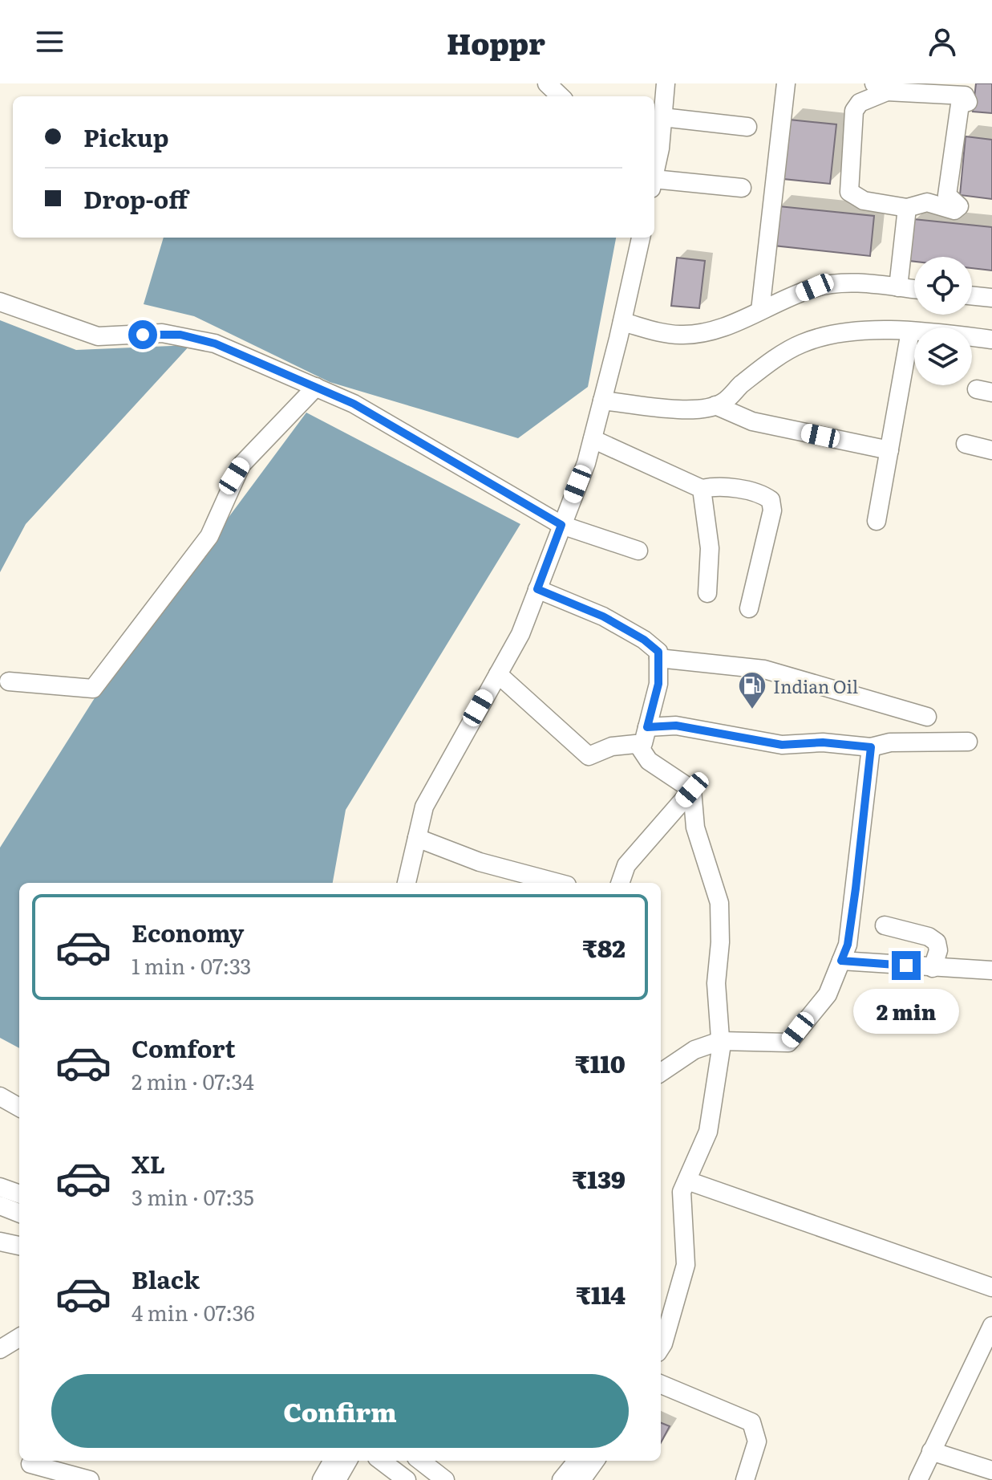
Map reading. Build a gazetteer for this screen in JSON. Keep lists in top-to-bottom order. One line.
{"places":{"fuel station":["Indian Oil"]},"page":{"header":"Hoppr","banner":["Pickup","Drop-off"],"list":[{"name":"Economy","note":"1 min · 07:33","value":"₹82"},{"name":"Comfort","note":"2 min · 07:34","value":"₹110"},{"name":"XL","note":"3 min · 07:35","value":"₹139"},{"name":"Black","note":"4 min · 07:36","value":"₹114"}],"bubble":"2 min","buttons":"Confirm"}}
